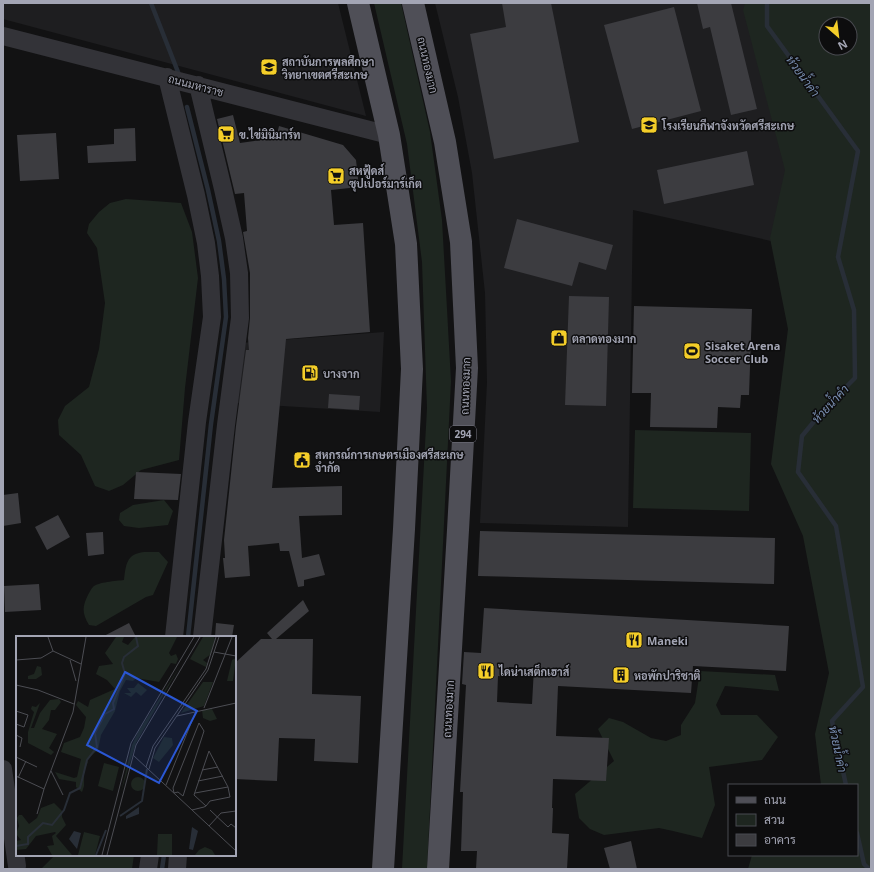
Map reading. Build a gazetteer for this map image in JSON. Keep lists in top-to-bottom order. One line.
{"streets":{"main road":["ถนนทองมาก","294"],"street":["ถนนมหาราช"]},"water":["ห้วยน้ำคำ"],"places":{"school or university":["สถาบันการพลศึกษา วิทยาเขตศรีสะเกษ","โรงเรียนกีฬาจังหวัดศรีสะเกษ"],"supermarket":["ข.ไข่มินิมาร์ท","สหฟู้ดส์ ซุปเปอร์มาร์เก็ต"],"shop":["ตลาดทองมาก"],"sports":["Sisaket Arena Soccer Club"],"fuel station":["บางจาก"],"public building":["สหกรณ์การเกษตรเมืองศรีสะเกษ จำกัด"],"restaurant":["Maneki","ไดน่าเสต็กเฮาส์"],"building":["หอพักปาริชาติ"]},"legend":["ถนน","สวน","อาคาร"],"north":"bottom right"}
